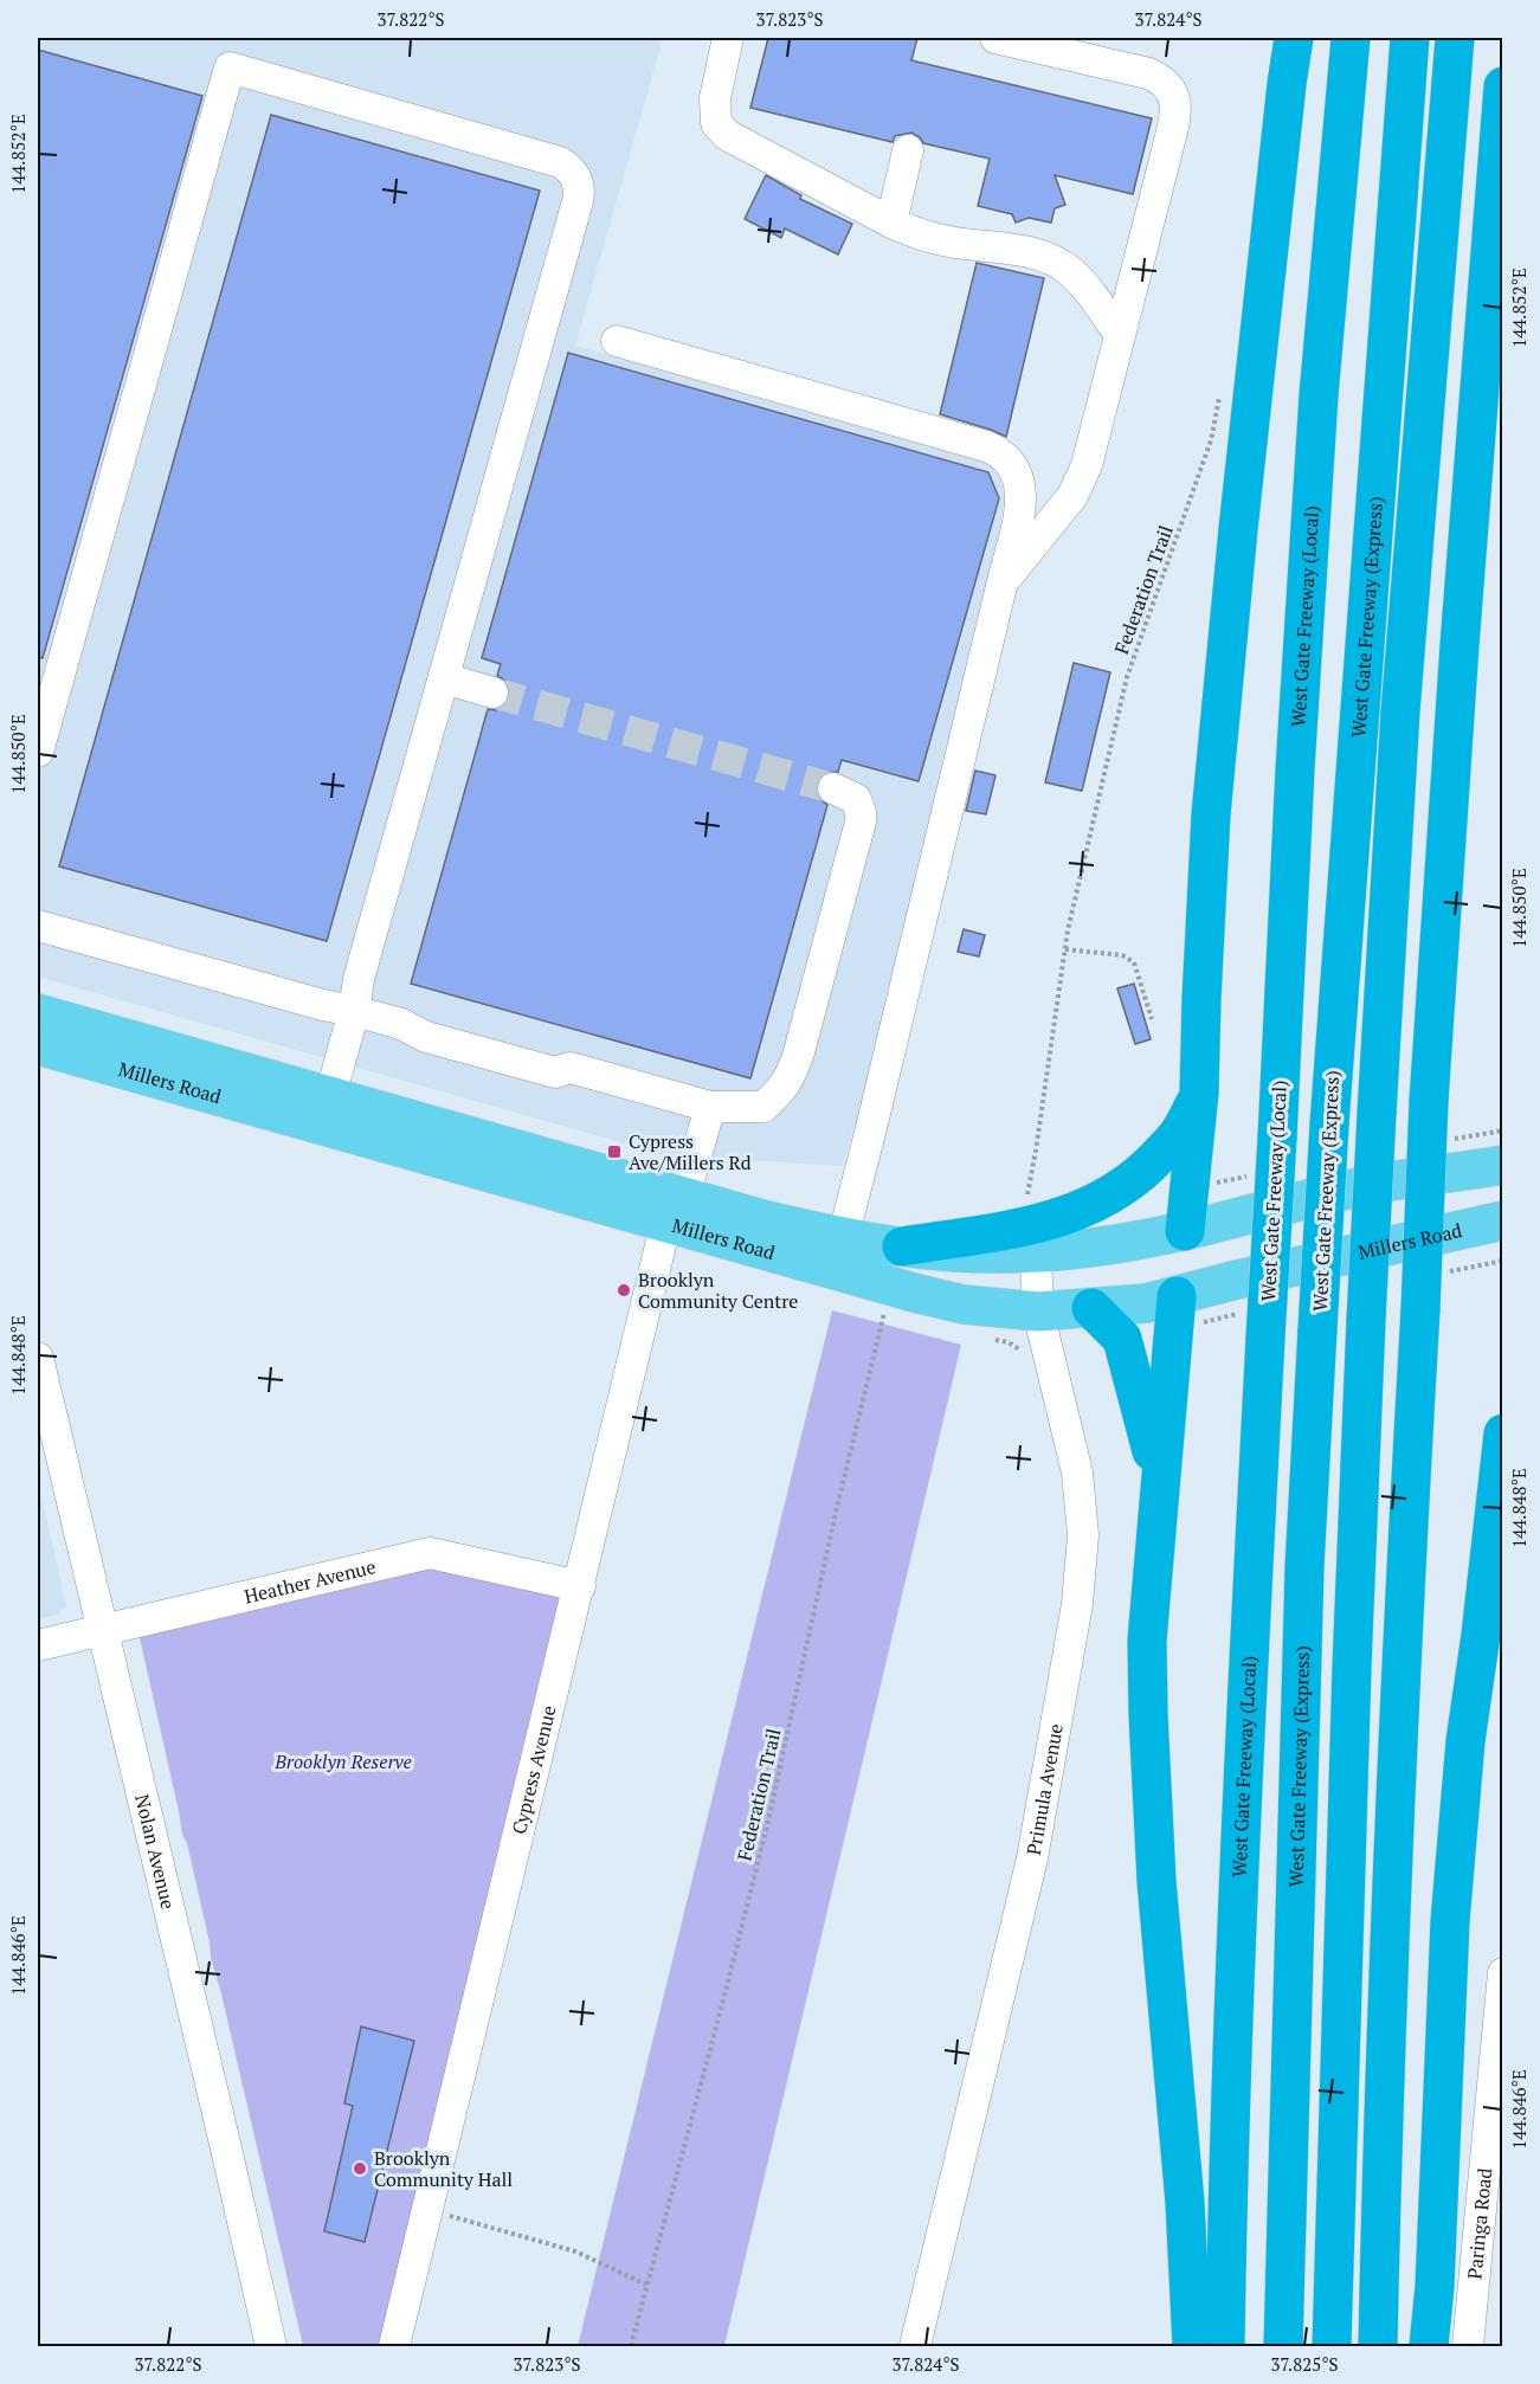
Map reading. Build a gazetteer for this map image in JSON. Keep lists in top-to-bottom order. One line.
{"streets":{"highway":["West Gate Freeway (Local)","West Gate Freeway (Express)"],"main road":["Millers Road"],"street":["Heather Avenue","Cypress Avenue","Primula Avenue","Nolan Avenue","Paringa Road"],"path":["Federation Trail"]},"crossings":[["Federation Trail","Millers Road"],["Millers Road","Cypress Avenue"],["Millers Road","Primula Avenue"],["Heather Avenue","Cypress Avenue"],["Heather Avenue","Nolan Avenue"]],"parks":["Brooklyn Reserve"],"places":{"transit":["Cypress Ave/Millers Rd"],"other":["Brooklyn Community Centre","Brooklyn Community Hall"]},"coordinates":["37.822°S","37.823°S","37.824°S","144.852°E","144.850°E","144.848°E","144.846°E","37.825°S"]}
